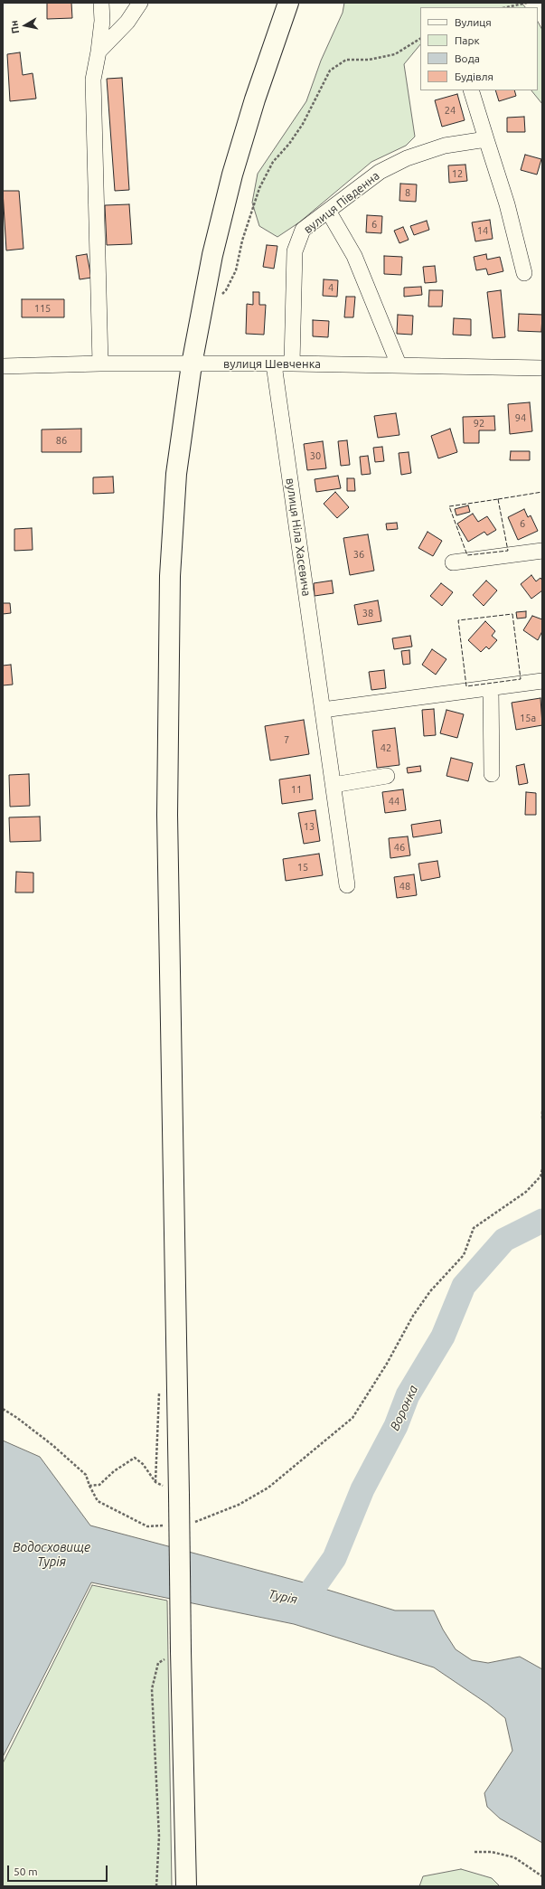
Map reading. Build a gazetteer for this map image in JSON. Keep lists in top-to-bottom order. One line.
{"streets":{"street":["вулиця Південна","вулиця Шевченка","вулиця Ніла Хасевича"]},"crossings":[["вулиця Південна","вулиця Шевченка"],["вулиця Шевченка","вулиця Ніла Хасевича"]],"water":["Воронка","Водосховище Турія","Турія"],"house_numbers":["24","12","8","6","14","4","115","94","92","86","30","6","36","38","15а","7","42","11","44","13","46","15","48"],"legend":["Вулиця","Парк","Вода","Будівля"],"scale_bar":"50 m","north":"left"}
